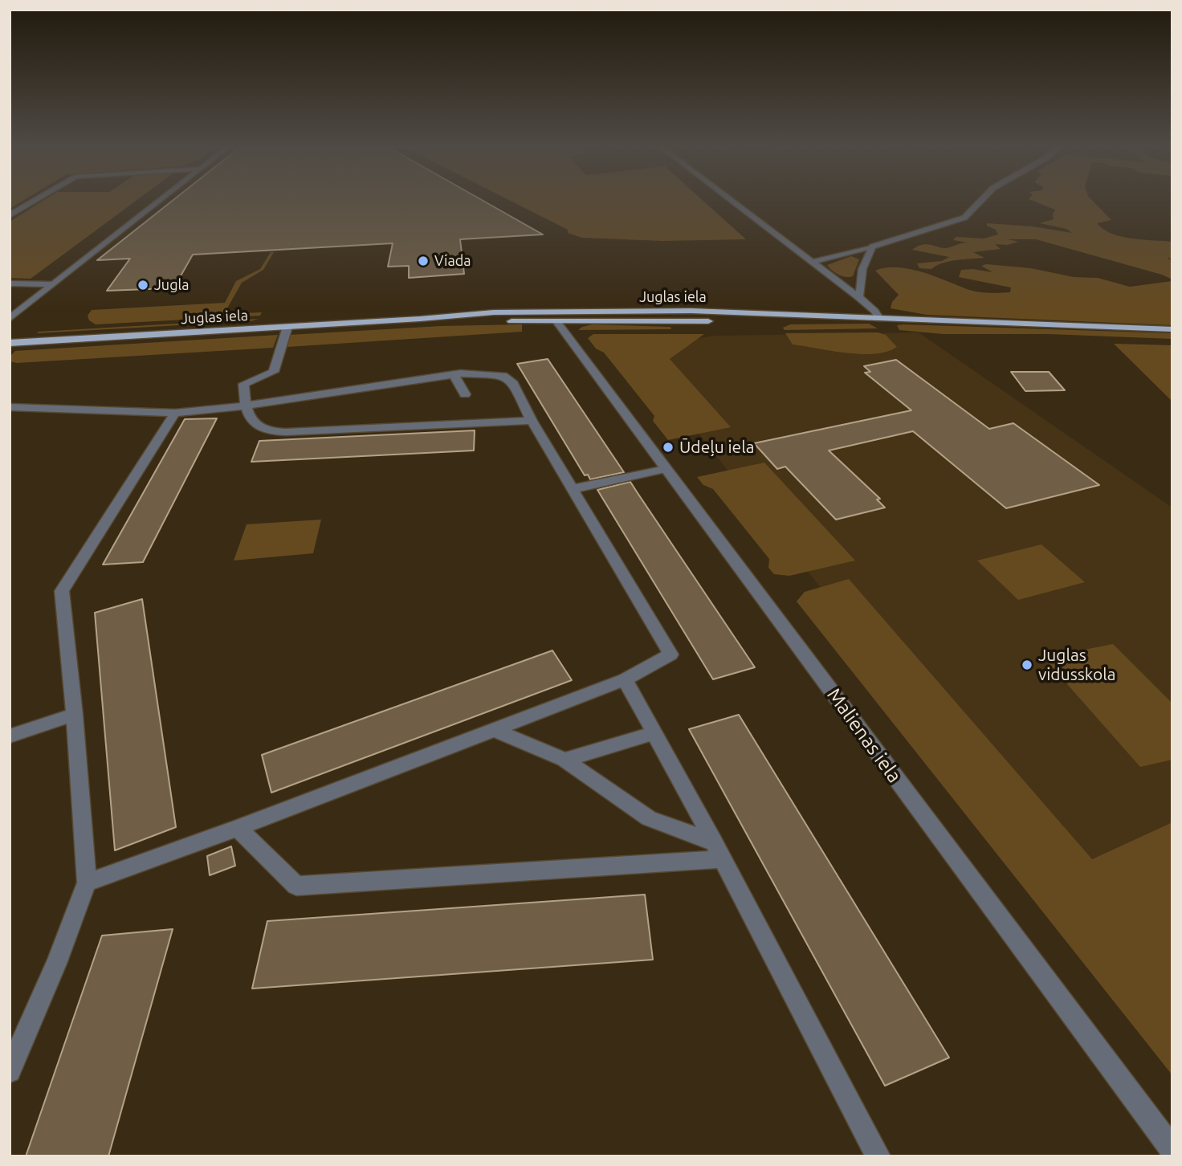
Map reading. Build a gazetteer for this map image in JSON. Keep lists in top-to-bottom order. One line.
{"streets":{"main road":["Juglas iela"],"street":["Malienas iela"]},"crossings":[["Juglas iela","Malienas iela"]],"places":["Viada","Jugla","Ūdeļu iela","Juglas vidusskola"]}
